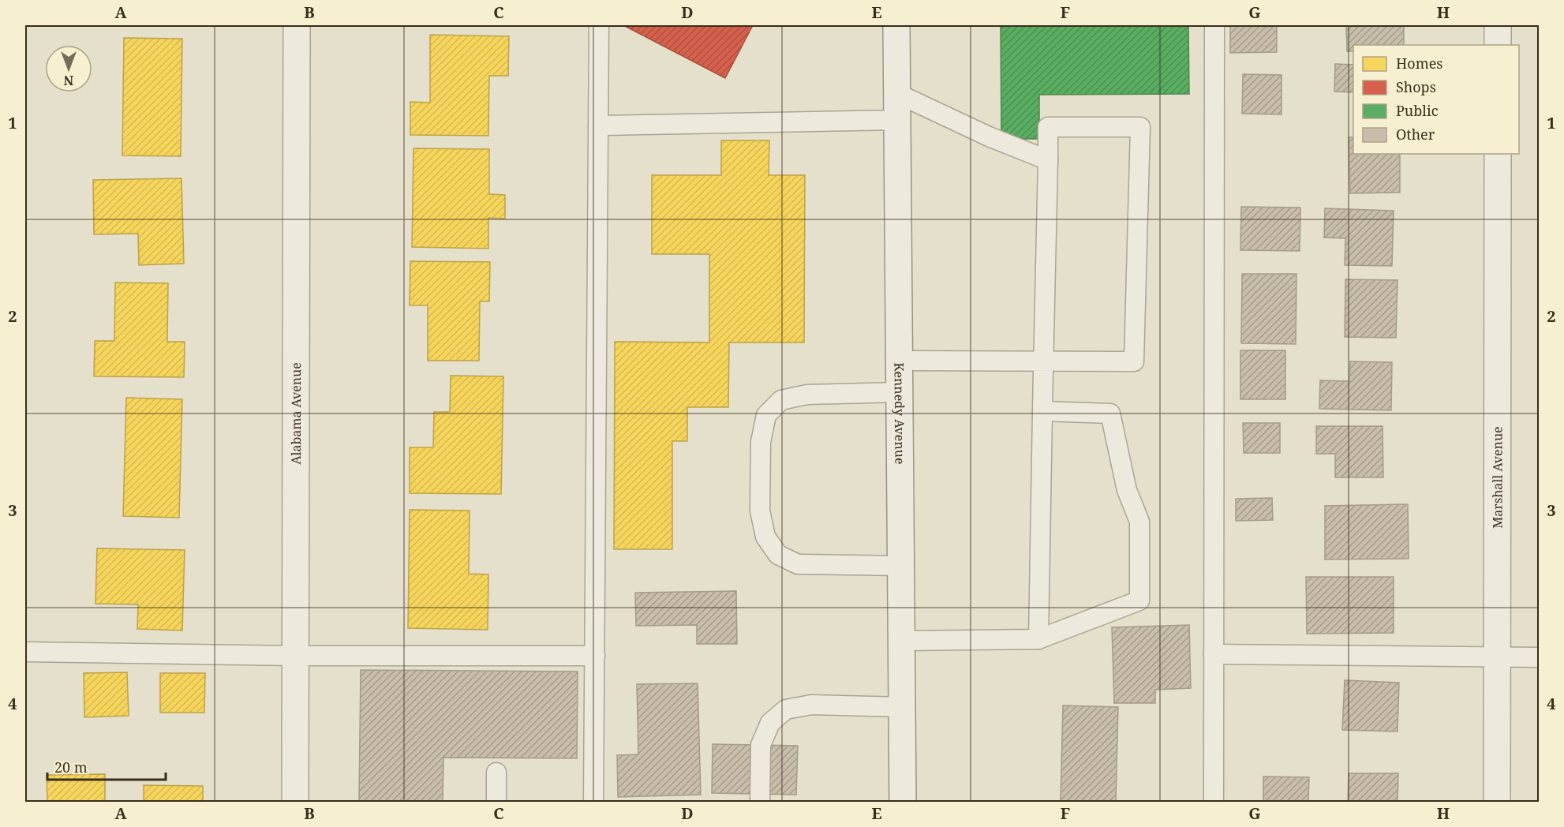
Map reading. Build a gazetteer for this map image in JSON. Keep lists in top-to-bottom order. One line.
{"streets":{"street":["Alabama Avenue","Kennedy Avenue","Marshall Avenue"]},"legend":["Homes","Shops","Public","Other"],"scale_bar":"20 m","north":"bottom","grid":{"columns":["A","B","C","D","E","F","G","H"],"rows":["1","2","3","4"]}}
